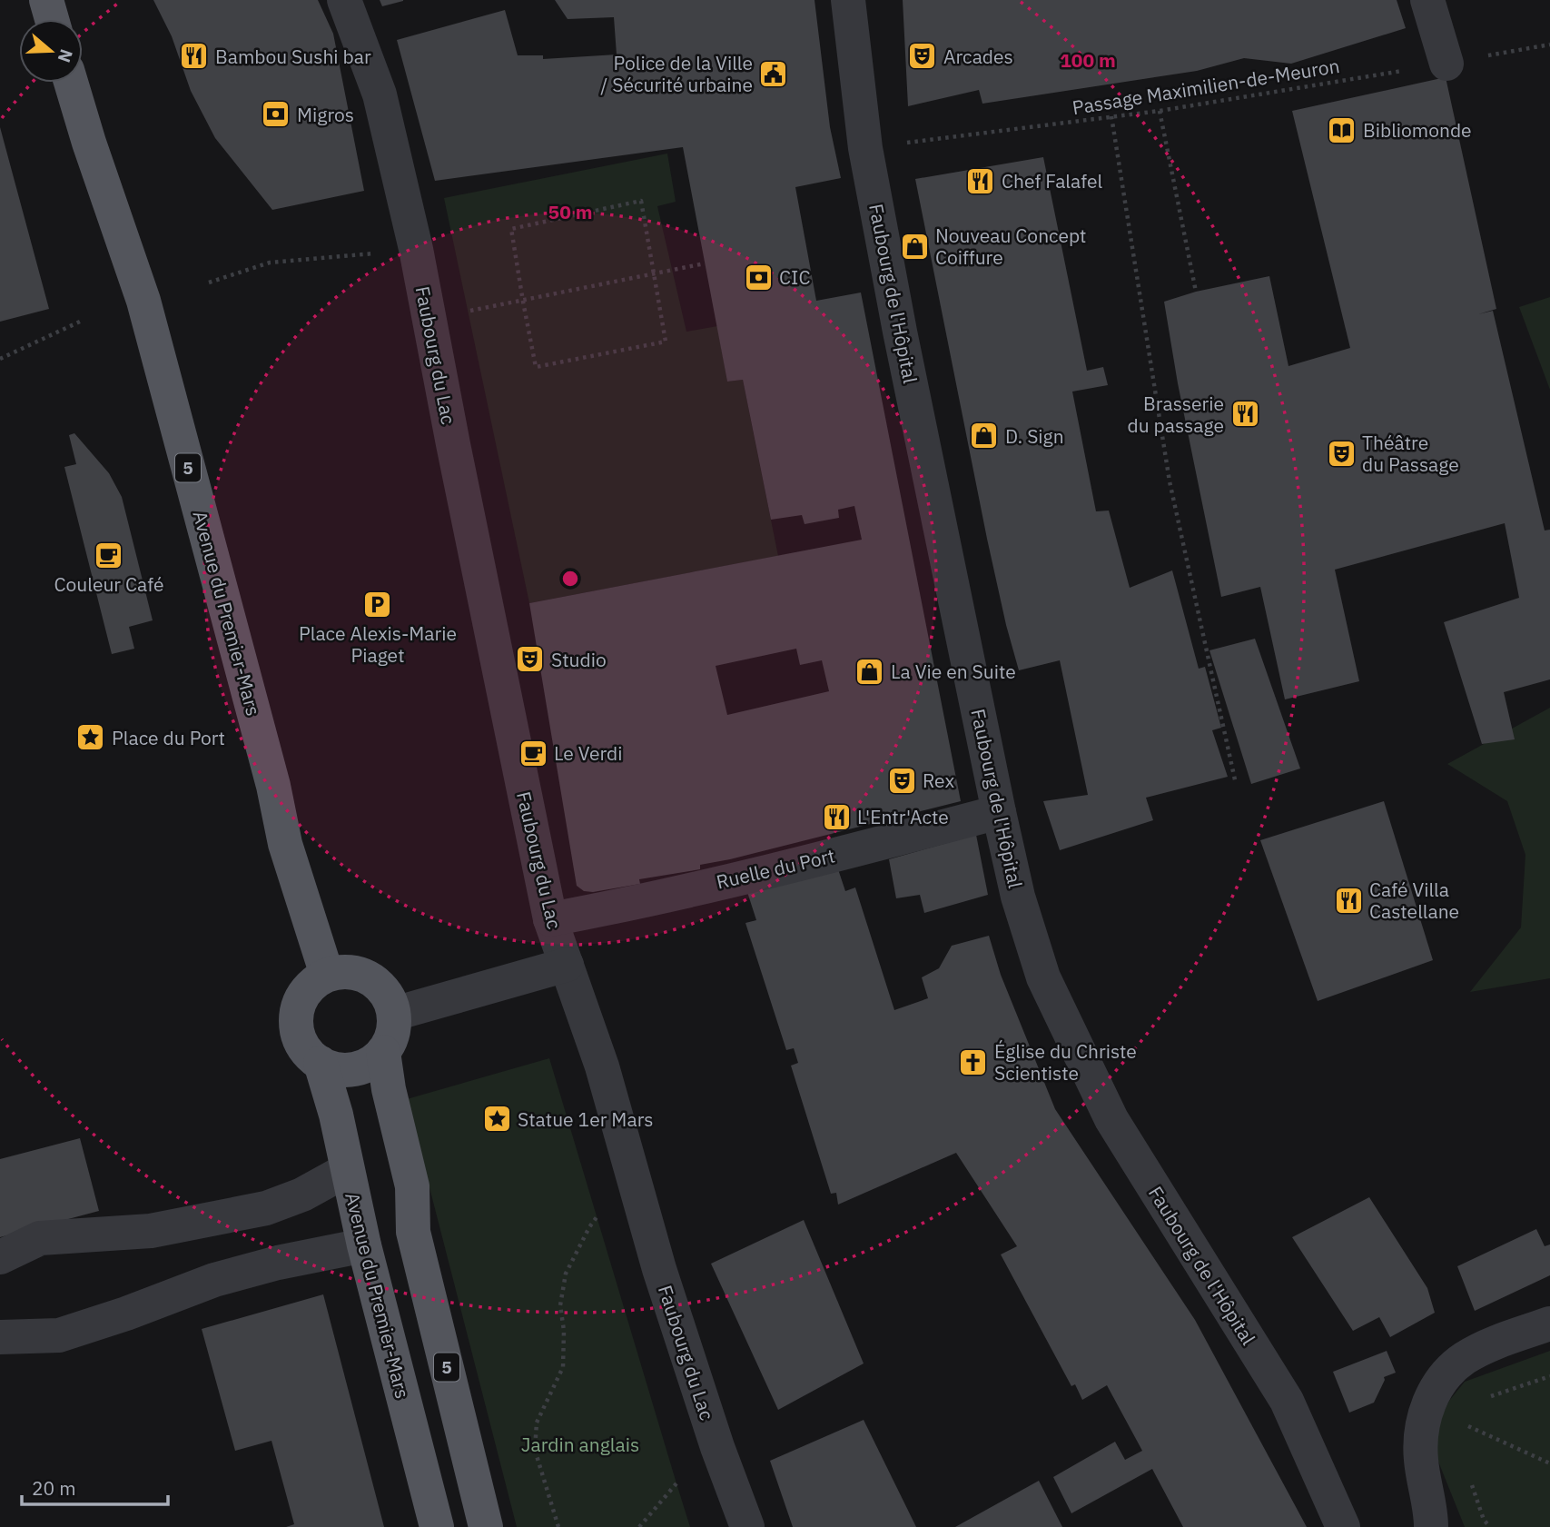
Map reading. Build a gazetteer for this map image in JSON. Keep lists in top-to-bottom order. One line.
{"streets":{"main road":["5","Avenue du Premier-Mars"],"street":["Faubourg de l'Hôpital","Faubourg du Lac","Ruelle du Port"],"path":["Passage Maximilien-de-Meuron"]},"crossings":[["Passage Maximilien-de-Meuron","Faubourg de l'Hôpital"],["Faubourg de l'Hôpital","Ruelle du Port"],["Faubourg du Lac","Ruelle du Port"],["5","Avenue du Premier-Mars"]],"parks":["Jardin anglais"],"places":{"restaurant":["Bambou Sushi bar","Chef Falafel","Brasserie du passage","L'Entr'Acte","Café Villa Castellane"],"theatre":["Arcades","Théâtre du Passage","Studio","Rex"],"public building":["Police de la Ville / Sécurité urbaine"],"bank":["Migros","CIC"],"library":["Bibliomonde"],"shop":["Nouveau Concept Coiffure","D. Sign","La Vie en Suite"],"cafe":["Couleur Café","Le Verdi"],"parking":["Place Alexis-Marie Piaget"],"place":["Place du Port","Statue 1er Mars"],"church":["Église du Christe Scientiste"]},"scale_bar":"20 m","north":"right","rings":["100 m","50 m"]}
